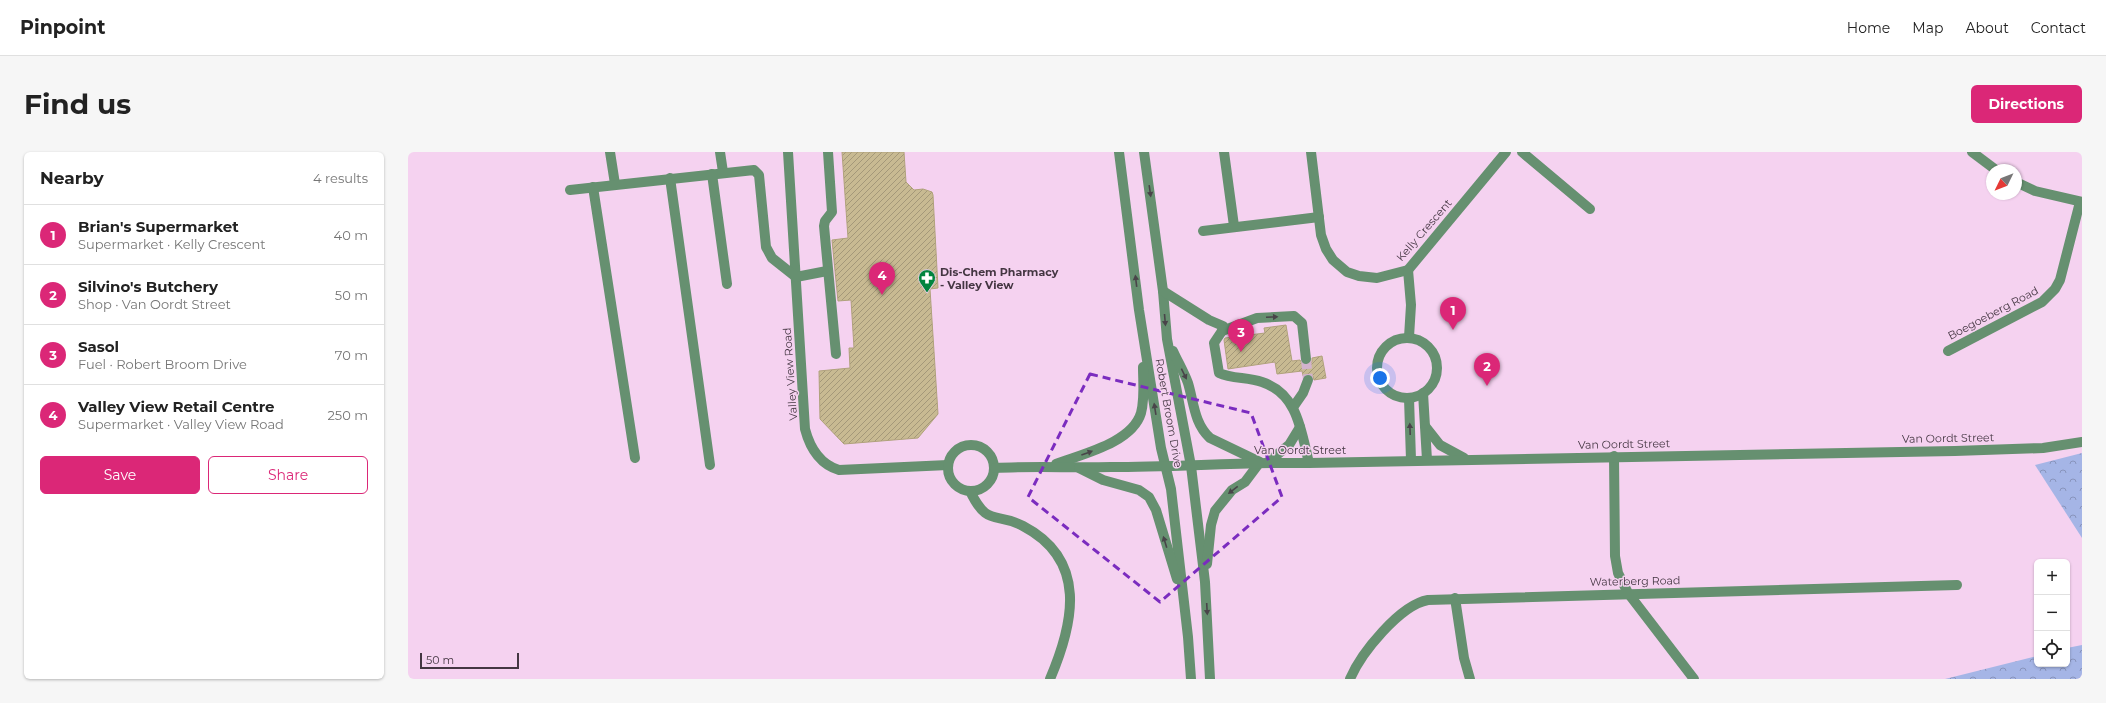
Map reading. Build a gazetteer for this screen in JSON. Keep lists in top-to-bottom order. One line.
{"streets":{"street":["Kelly Crescent","Boegoeberg Road","Valley View Road","Robert Broom Drive","Van Oordt Street","Waterberg Road"]},"crossings":[["Robert Broom Drive","Van Oordt Street"]],"places":{"pharmacy":["Dis-Chem Pharmacy - Valley View"]},"scale_bar":"50 m","north":"bottom left","page":{"header":"Pinpoint","nav":["Home","Map","About","Contact"],"buttons":["Directions",["Save","Share"]],"title":"Find us","heading":["Nearby","4 results"],"list":[{"mark":"1","name":"Brian's Supermarket","note":"Supermarket · Kelly Crescent","value":"40 m"},{"mark":"2","name":"Silvino's Butchery","note":"Shop · Van Oordt Street","value":"50 m"},{"mark":"3","name":"Sasol","note":"Fuel · Robert Broom Drive","value":"70 m"},{"mark":"4","name":"Valley View Retail Centre","note":"Supermarket · Valley View Road","value":"250 m"}],"pins":["4","1","3","2"],"map_buttons":["+","−"],"scale":"50 m"}}
